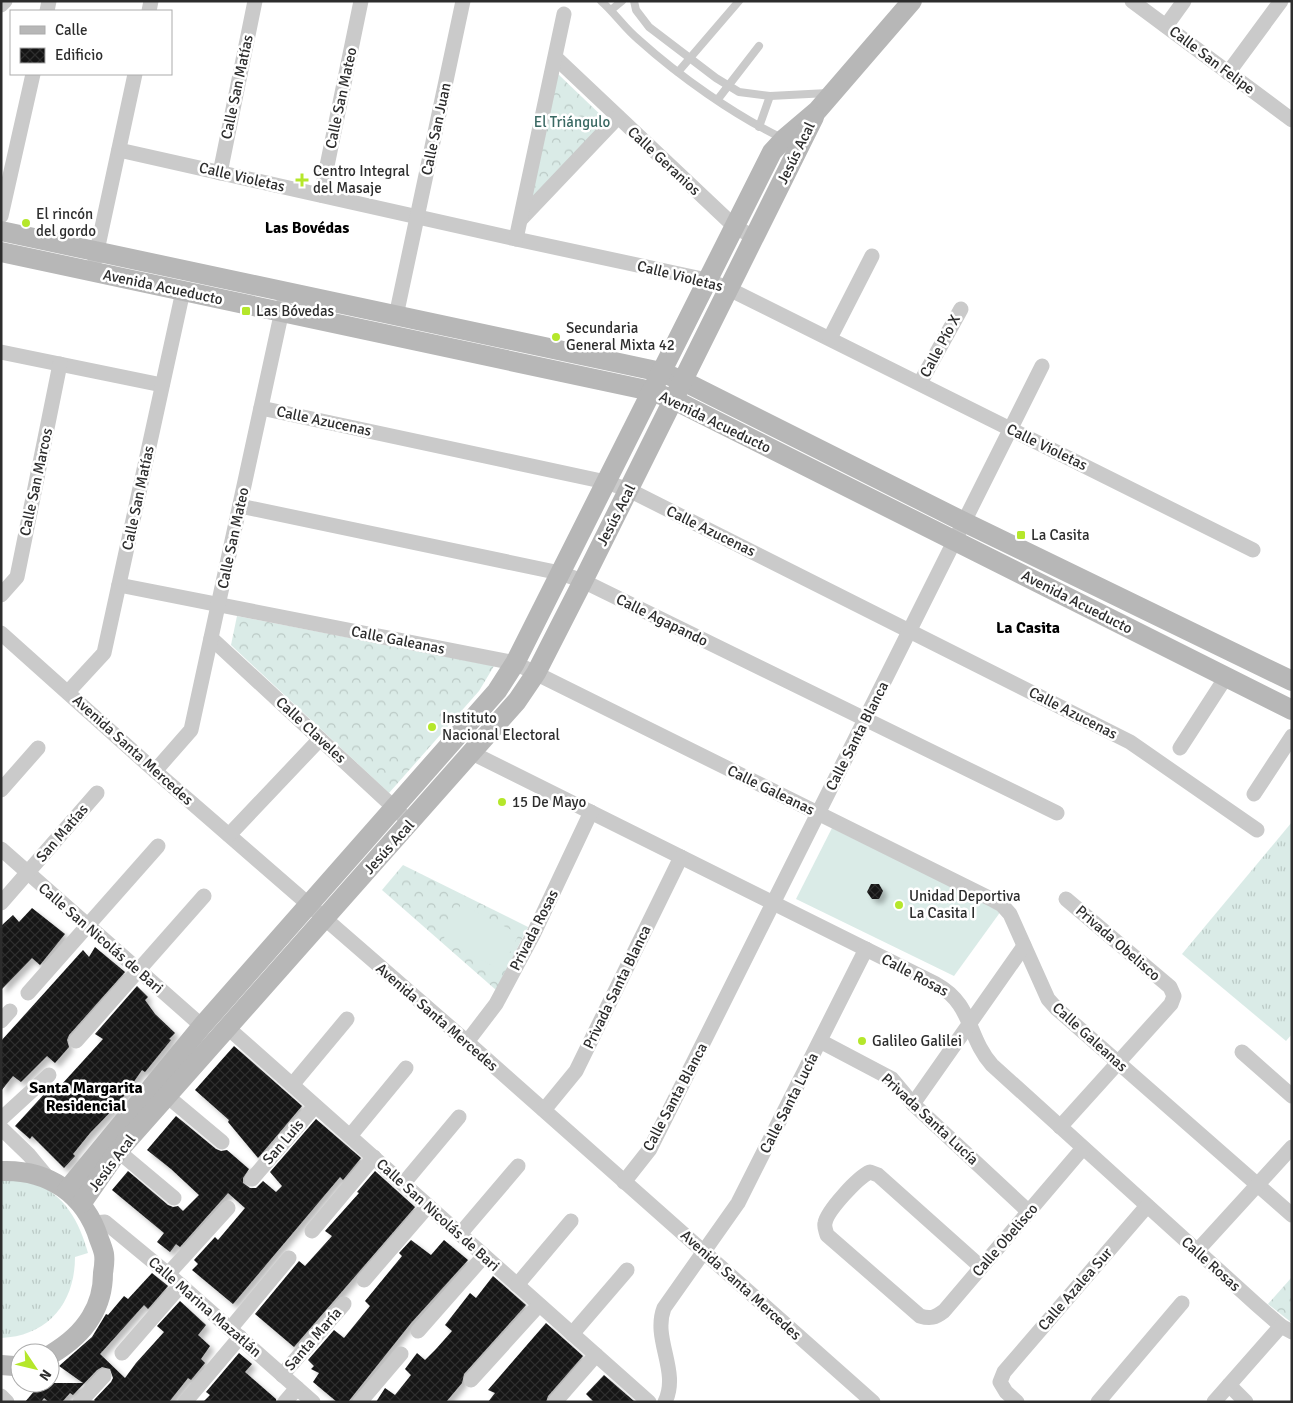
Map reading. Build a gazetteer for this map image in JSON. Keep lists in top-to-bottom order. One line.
{"streets":{"street":["Calle San Felipe","Calle San Matías","Calle San Mateo","Calle San Juan","Jesús Acal","Calle Geranios","Calle Violetas","Avenida Acueducto","Calle Pío X","Calle Azucenas","Calle San Marcos","Calle Agapando","Calle Galeanas","Calle Claveles","Calle Santa Blanca","Avenida Santa Mercedes","San Matías","Privada Rosas","Calle San Nicolás de Bari","Privada Obelisco","Calle Rosas","Privada Santa Blanca","Calle Santa Lucía","Privada Santa Lucía","San Luis","Calle Obelisco","Calle Azalea Sur","Calle Marina Mazatlán","Santa María"]},"crossings":[["Calle San Matías","Calle Violetas"],["Calle San Matías","Avenida Acueducto"],["Calle San Matías","Calle Galeanas"],["Calle San Matías","Avenida Santa Mercedes"],["Calle San Mateo","Calle Violetas"],["Calle San Mateo","Avenida Acueducto"],["Calle San Mateo","Calle Azucenas"],["Calle San Mateo","Calle Agapando"],["Calle San Mateo","Calle Galeanas"],["Calle San Mateo","Calle Claveles"],["Calle San Mateo","Avenida Santa Mercedes"],["Calle San Juan","Calle Violetas"],["Calle San Juan","Avenida Acueducto"],["Jesús Acal","Calle Geranios"],["Jesús Acal","Calle Violetas"],["Jesús Acal","Avenida Acueducto"],["Jesús Acal","Calle Azucenas"],["Jesús Acal","Calle Agapando"],["Jesús Acal","Calle Galeanas"],["Jesús Acal","Calle Claveles"],["Jesús Acal","Avenida Santa Mercedes"],["Jesús Acal","Calle San Nicolás de Bari"],["Jesús Acal","Calle Rosas"],["Calle Violetas","Calle Pío X"],["Calle Violetas","Calle Santa Blanca"],["Avenida Acueducto","Calle Santa Blanca"],["Calle Azucenas","Calle Santa Blanca"],["Calle Agapando","Calle Santa Blanca"],["Calle Galeanas","Calle Santa Blanca"],["Calle Galeanas","Privada Obelisco"],["Calle Santa Blanca","Avenida Santa Mercedes"],["Calle Santa Blanca","Calle Rosas"],["Avenida Santa Mercedes","Privada Rosas"],["Avenida Santa Mercedes","Privada Santa Blanca"],["Avenida Santa Mercedes","Calle Santa Lucía"],["San Matías","Calle San Nicolás de Bari"],["Privada Rosas","Calle Rosas"],["Calle San Nicolás de Bari","San Luis"],["Calle Rosas","Privada Santa Blanca"],["Calle Rosas","Calle Santa Lucía"],["Calle Rosas","Calle Obelisco"],["Calle Rosas","Calle Azalea Sur"],["Calle Santa Lucía","Privada Santa Lucía"],["Privada Santa Lucía","Calle Obelisco"],["Calle Marina Mazatlán","Santa María"]],"districts":["Las Bovédas","La Casita","Santa Margarita Residencial"],"parks":["El Triángulo"],"places":{"health":["Centro Integral del Masaje"],"other":["El rincón del gordo","Secundaria General Mixta 42","Instituto Nacional Electoral","15 De Mayo","Unidad Deportiva La Casita I","Galileo Galilei"],"transit":["Las Bóvedas","La Casita"]},"legend":["Calle","Edificio"],"north":"bottom right"}
